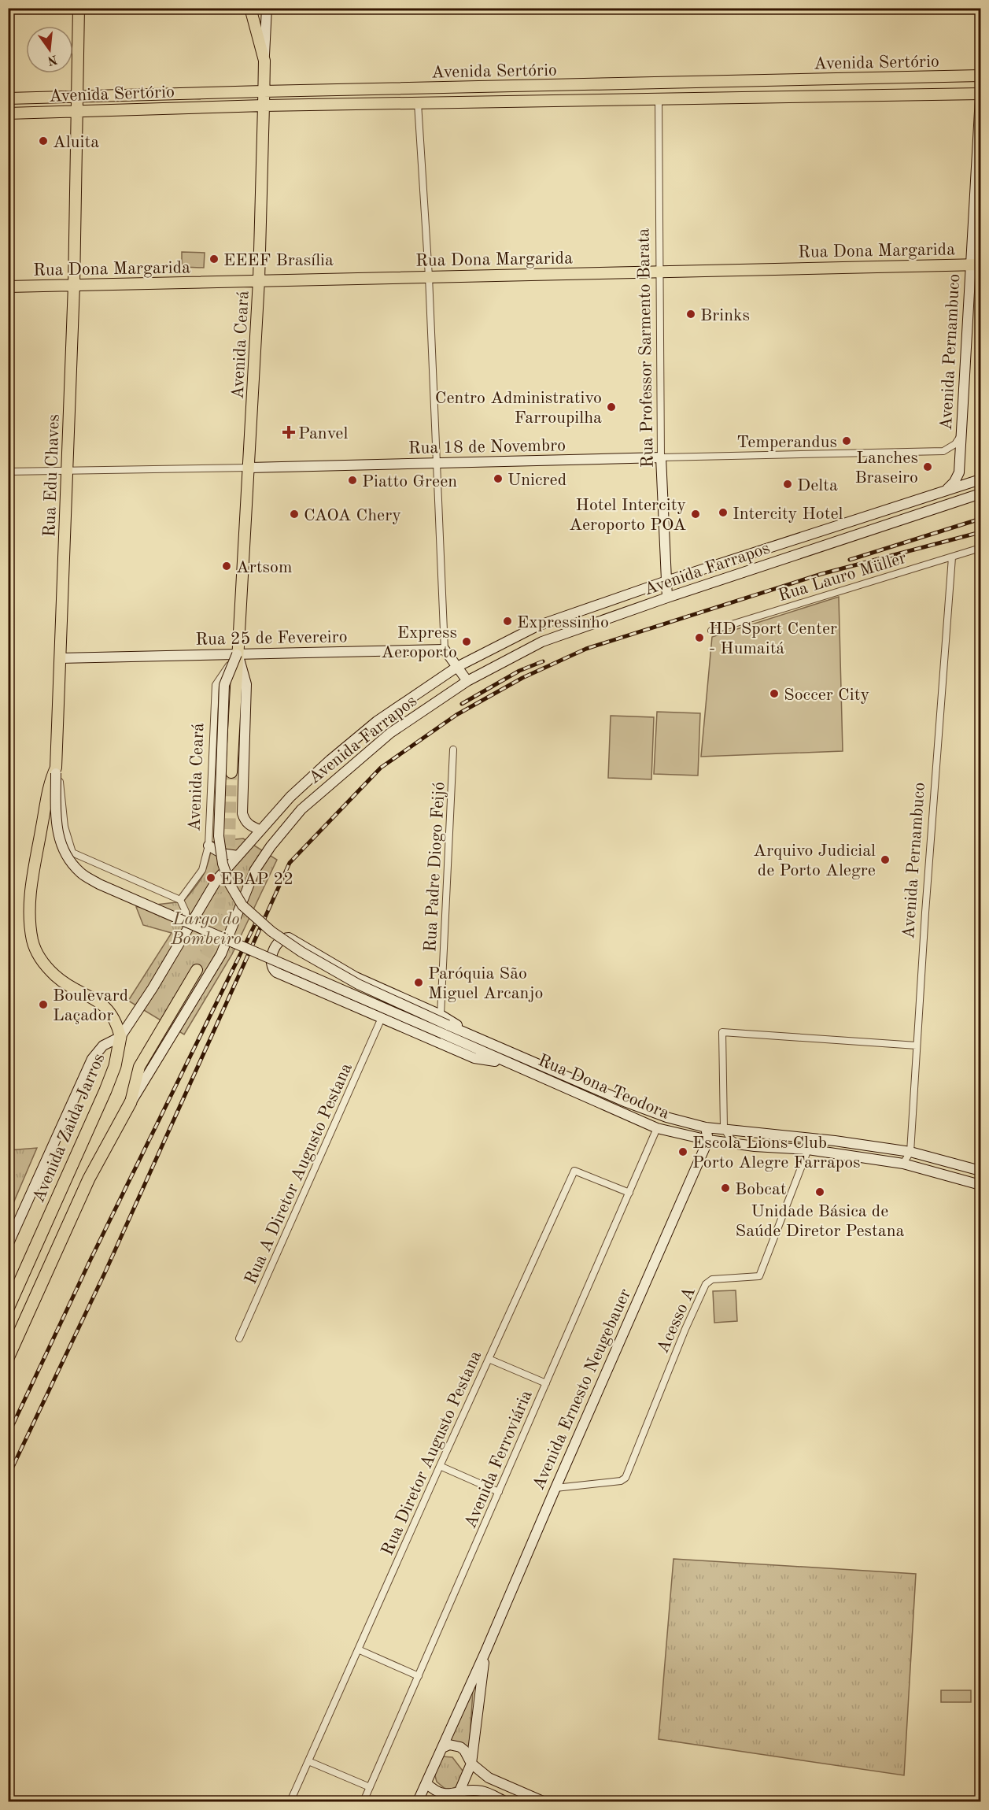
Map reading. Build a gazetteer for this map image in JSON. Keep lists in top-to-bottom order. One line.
{"streets":{"highway":["Avenida Zaida Jarros"],"main road":["Avenida Sertório","Rua Dona Margarida","Avenida Ceará","Rua Professor Sarmento Barata","Avenida Pernambuco","Rua 18 de Novembro","Rua Edu Chaves","Avenida Farrapos","Rua 25 de Fevereiro","Rua Dona Teodora","Avenida Ernesto Neugebauer"],"street":["Rua Lauro Müller","Rua Padre Diogo Feijó","Rua A Diretor Augusto Pestana","Acesso A","Rua Diretor Augusto Pestana","Avenida Ferroviária"]},"crossings":[["Avenida Sertório","Avenida Ceará"],["Avenida Sertório","Rua Professor Sarmento Barata"],["Avenida Sertório","Rua Edu Chaves"],["Rua Dona Margarida","Avenida Ceará"],["Rua Dona Margarida","Rua Professor Sarmento Barata"],["Rua Dona Margarida","Avenida Pernambuco"],["Rua Dona Margarida","Rua Edu Chaves"],["Avenida Ceará","Rua 18 de Novembro"],["Avenida Ceará","Rua Edu Chaves"],["Avenida Ceará","Avenida Farrapos"],["Avenida Ceará","Rua 25 de Fevereiro"],["Rua Professor Sarmento Barata","Rua 18 de Novembro"],["Rua Professor Sarmento Barata","Avenida Farrapos"],["Avenida Pernambuco","Rua 18 de Novembro"],["Avenida Pernambuco","Avenida Farrapos"],["Avenida Pernambuco","Rua Lauro Müller"],["Avenida Pernambuco","Rua Dona Teodora"],["Rua 18 de Novembro","Rua Edu Chaves"],["Rua Edu Chaves","Rua 25 de Fevereiro"],["Avenida Farrapos","Avenida Zaida Jarros"],["Rua Dona Teodora","Acesso A"],["Rua Dona Teodora","Avenida Ernesto Neugebauer"],["Rua Dona Teodora","Avenida Ferroviária"],["Acesso A","Avenida Ernesto Neugebauer"],["Rua Diretor Augusto Pestana","Avenida Ferroviária"]],"parks":["Largo do Bombeiro"],"places":{"other":["Aluita","EEEF Brasília","Brinks","Centro Administrativo Farroupilha","Temperandus","Lanches Braseiro","Unicred","Piatto Green","Delta","Intercity Hotel","CAOA Chery","Hotel Intercity Aeroporto POA","Artsom","Expressinho","HD Sport Center - Humaitá","Express Aeroporto","Soccer City","Arquivo Judicial de Porto Alegre","EBAP 22","Paróquia São Miguel Arcanjo","Boulevard Laçador","Escola Lions Club Porto Alegre Farrapos","Bobcat","Unidade Básica de Saúde Diretor Pestana"],"health":["Panvel"]},"north":"bottom"}
